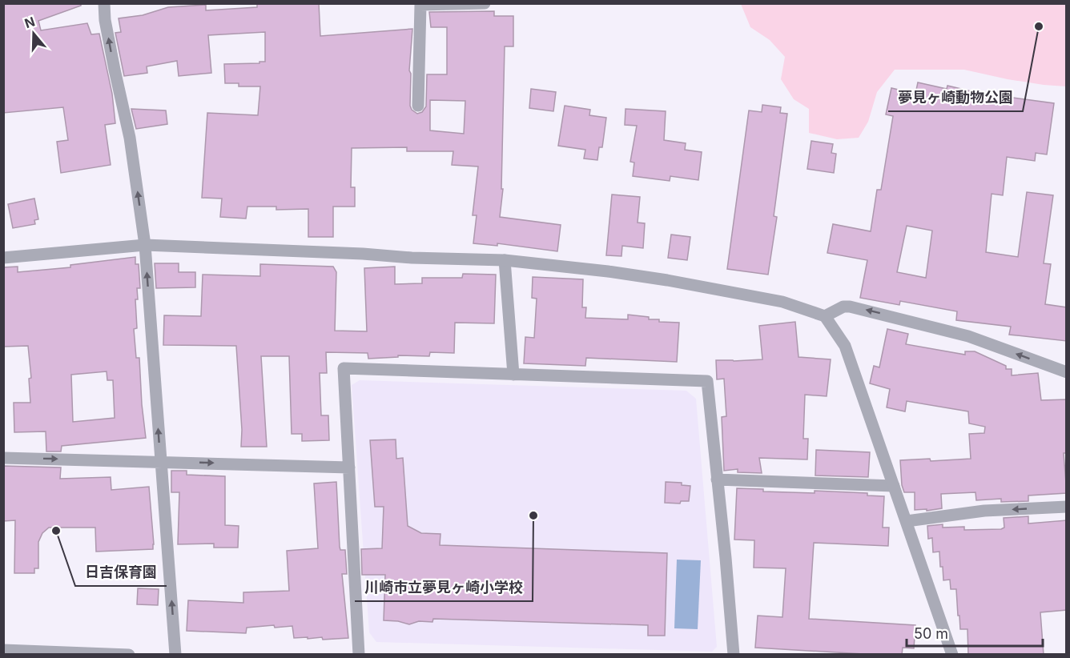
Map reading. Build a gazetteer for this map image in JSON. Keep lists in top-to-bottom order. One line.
{"places":["夢見ヶ崎動物公園","川崎市立夢見ヶ崎小学校","日吉保育園"],"scale_bar":"50 m","north":"top"}
